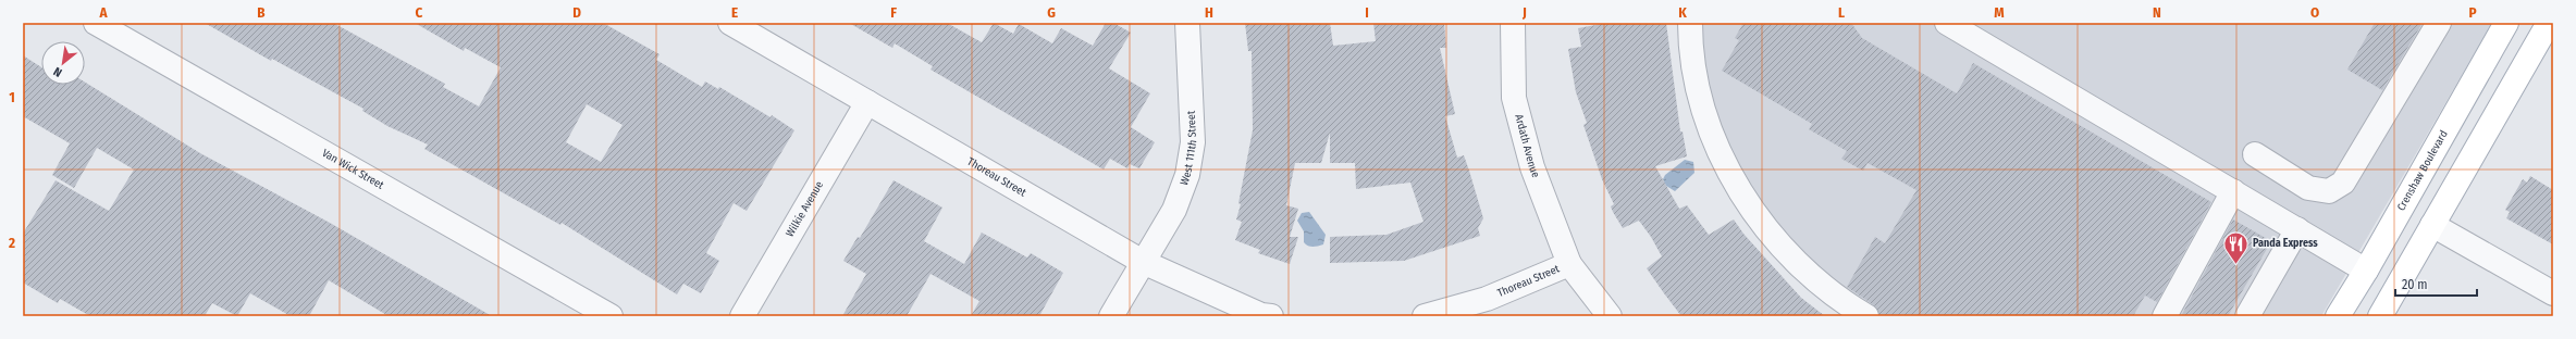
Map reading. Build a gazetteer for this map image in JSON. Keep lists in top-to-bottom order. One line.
{"streets":{"main road":["Crenshaw Boulevard"],"street":["Ardath Avenue","West 111th Street","Van Wick Street","Thoreau Street","Wilkie Avenue"]},"crossings":[["Ardath Avenue","Thoreau Street"],["West 111th Street","Thoreau Street"],["Thoreau Street","Wilkie Avenue"]],"places":{"restaurant":["Panda Express"]},"scale_bar":"20 m","north":"bottom left","grid":{"columns":["A","B","C","D","E","F","G","H","I","J","K","L","M","N","O","P"],"rows":["1","2"]}}
